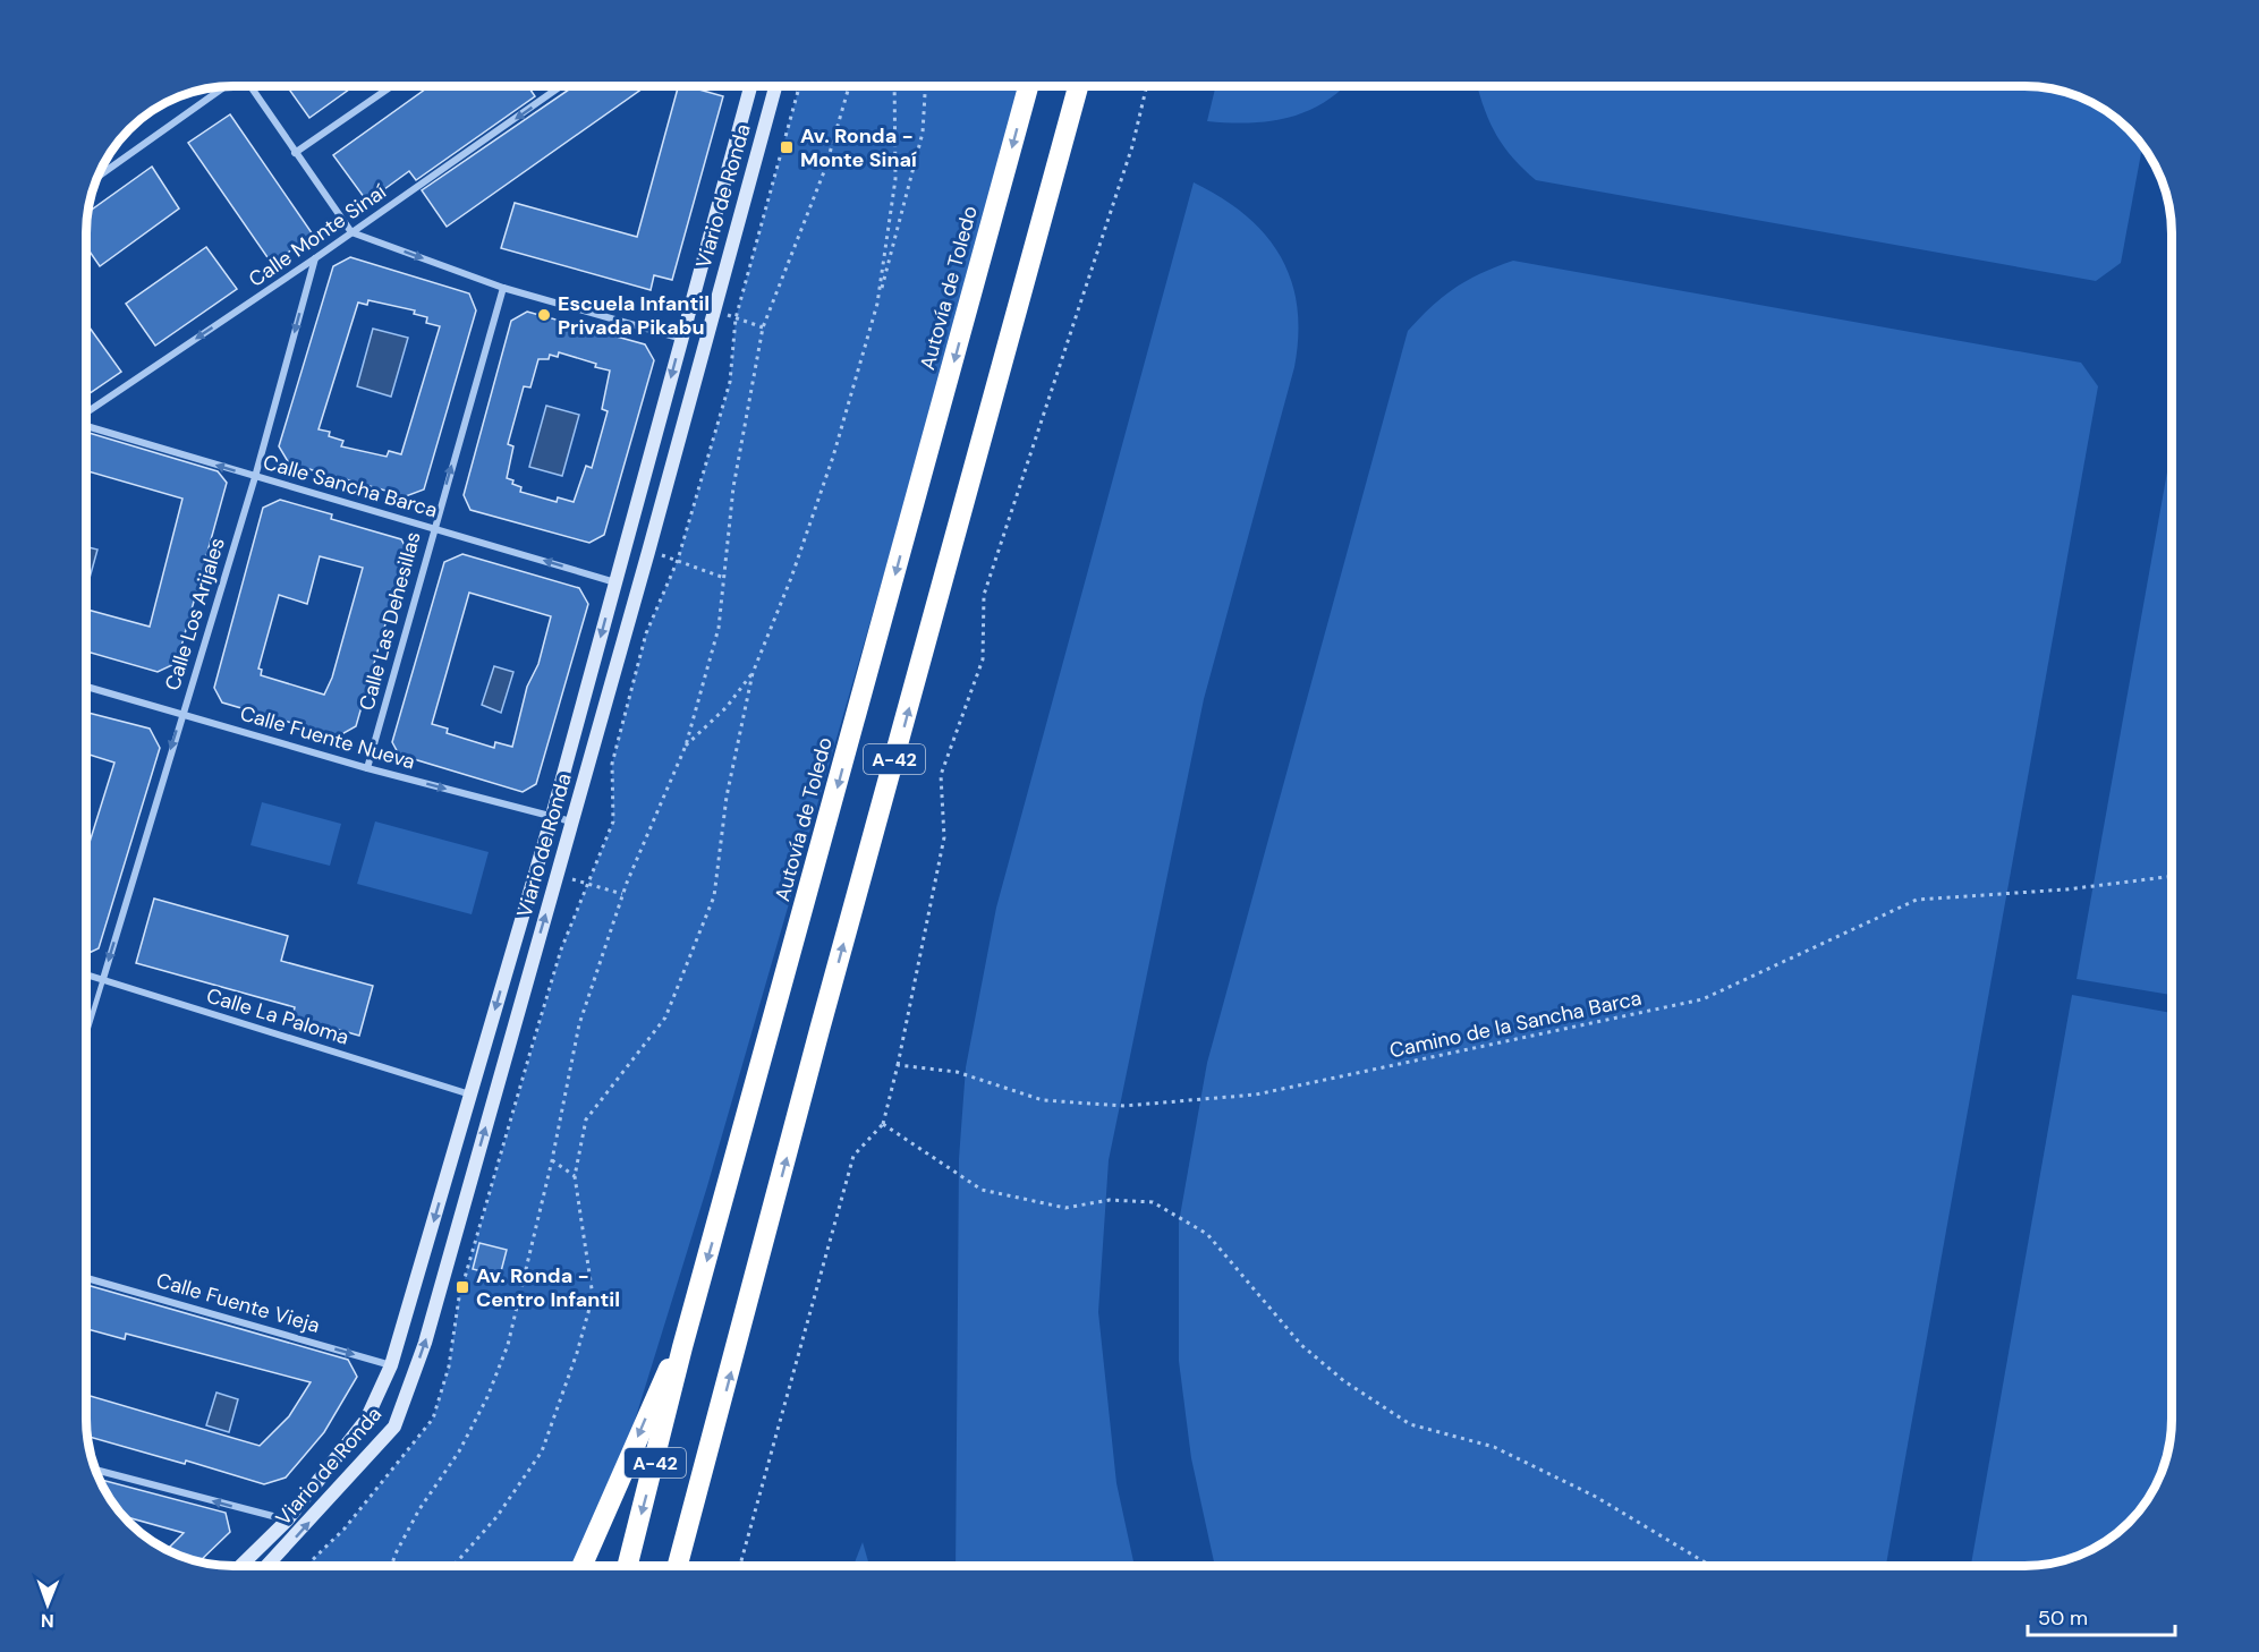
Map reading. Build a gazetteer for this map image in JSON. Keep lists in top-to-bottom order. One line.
{"streets":{"highway":["Autovía de Toledo","A-42"],"main road":["Viario de Ronda"],"street":["Calle Monte Sinaí","Calle Sancha Barca","Calle Los Arijales","Calle Las Dehesillas","Calle Fuente Nueva","Calle La Paloma","Calle Fuente Vieja"],"path":["Camino de la Sancha Barca"]},"crossings":[["Viario de Ronda","Calle Sancha Barca"],["Viario de Ronda","Calle Fuente Nueva"],["Viario de Ronda","Calle La Paloma"],["Viario de Ronda","Calle Fuente Vieja"],["Calle Monte Sinaí","Calle Los Arijales"],["Calle Sancha Barca","Calle Los Arijales"],["Calle Sancha Barca","Calle Las Dehesillas"],["Calle Los Arijales","Calle Fuente Nueva"],["Calle Los Arijales","Calle La Paloma"],["Calle Las Dehesillas","Calle Fuente Nueva"]],"one_way":["Calle Monte Sinaí","Calle Sancha Barca","Calle Los Arijales","Calle Las Dehesillas","Calle Fuente Nueva","Calle Fuente Vieja"],"places":{"transit":["Av. Ronda - Monte Sinaí","Av. Ronda - Centro Infantil"],"other":["Escuela Infantil Privada Pikabu"]},"scale_bar":"50 m","north":"bottom"}
